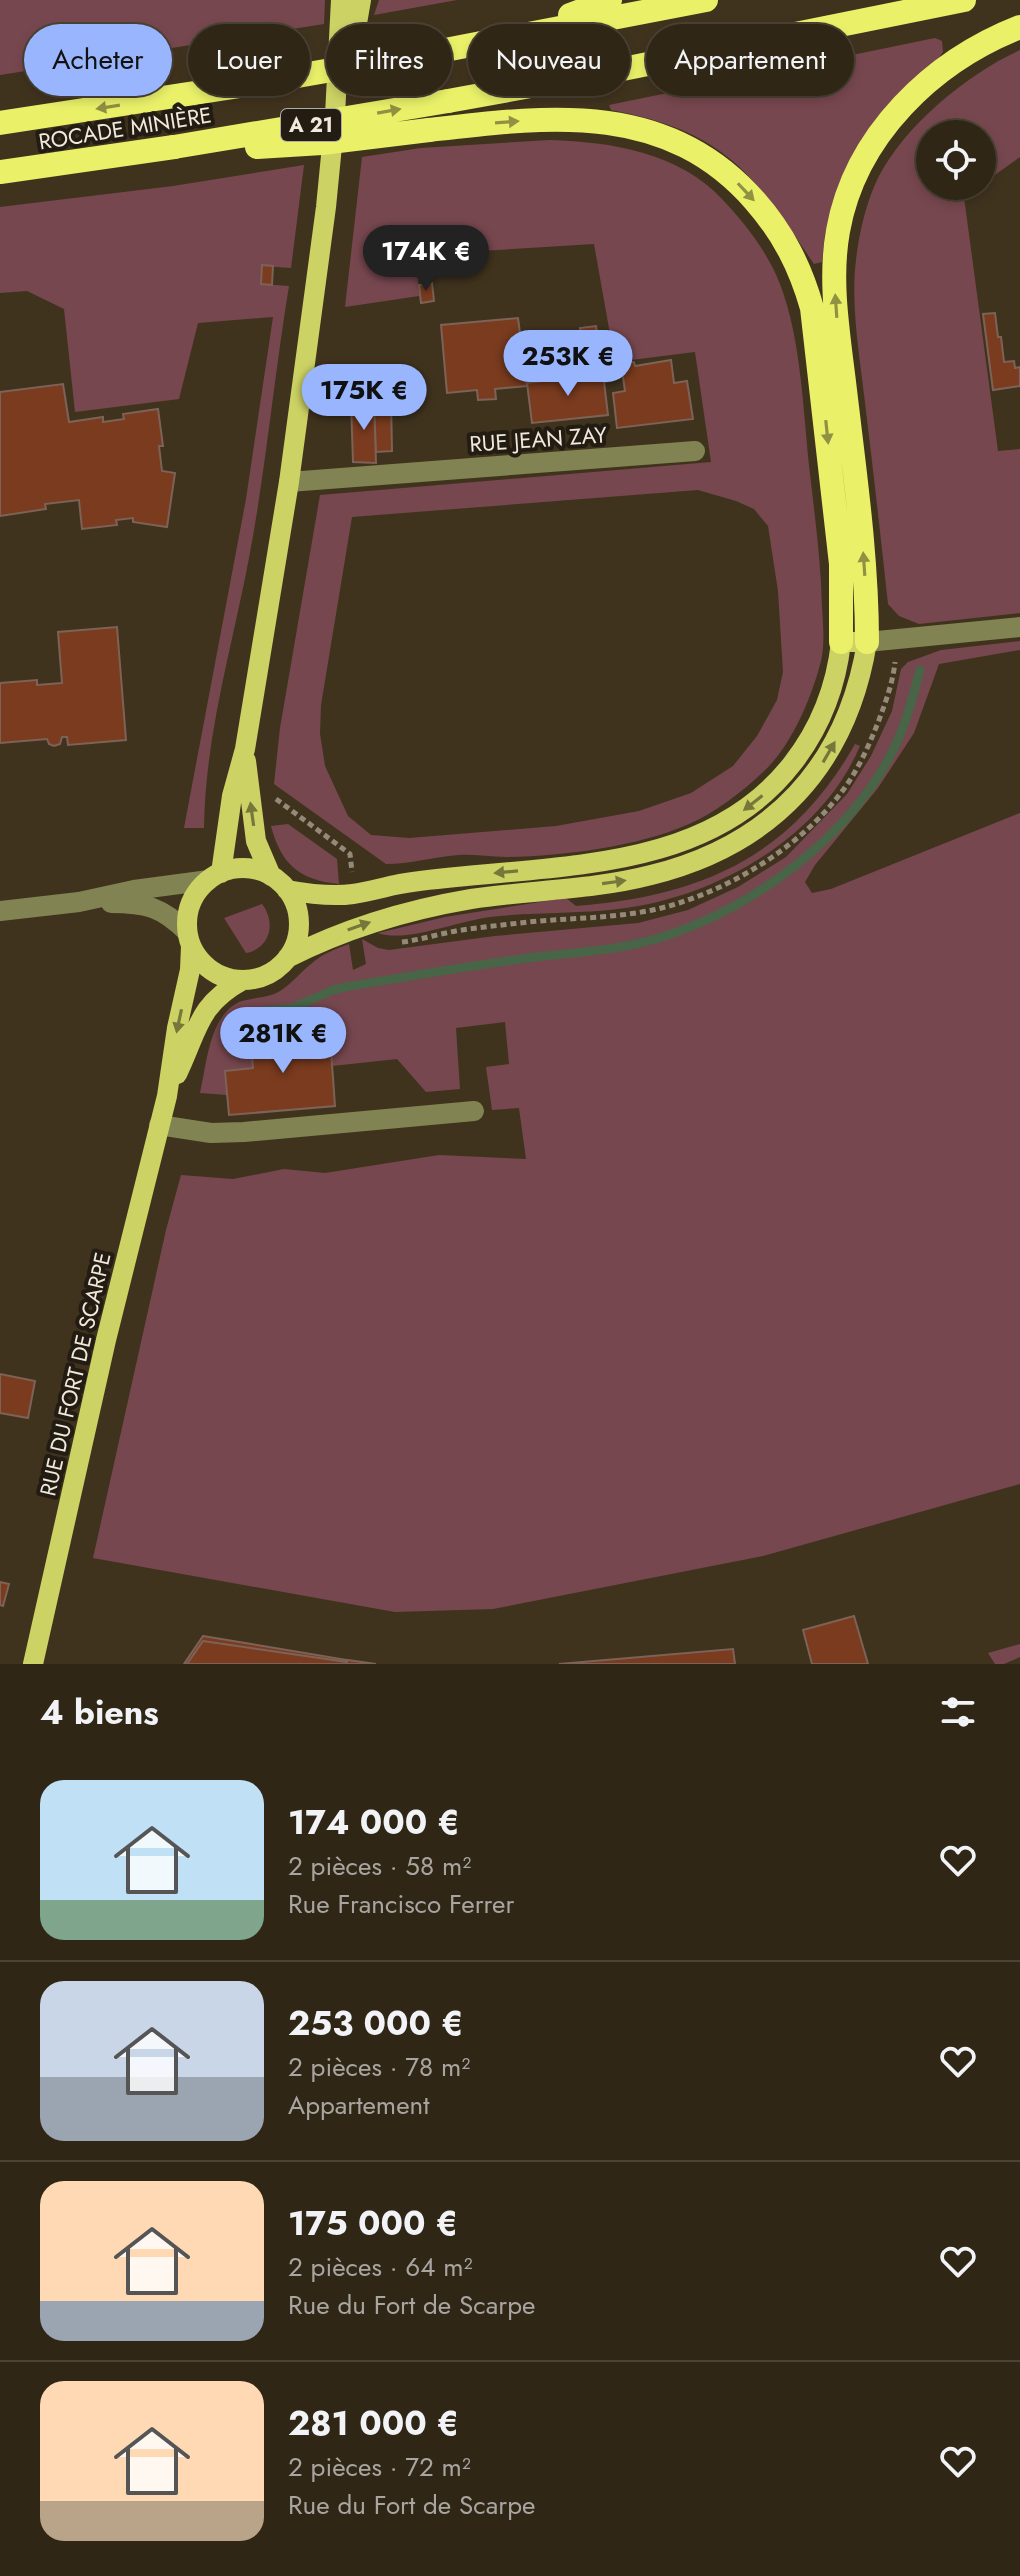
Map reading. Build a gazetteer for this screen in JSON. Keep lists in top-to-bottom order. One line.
{"streets":{"highway":["A 21","ROCADE MINIÈRE"],"main road":["RUE DU FORT DE SCARPE"],"street":["RUE JEAN ZAY"]},"page":{"chip":["Acheter","Louer","Filtres","Nouveau","Appartement"],"price":["174K €","253K €","175K €","281K €"],"heading":"4 biens","list":[{"name":"174 000 €","note":"2 pièces · 58 m² · Rue Francisco Ferrer"},{"name":"253 000 €","note":"2 pièces · 78 m² · Appartement"},{"name":"175 000 €","note":"2 pièces · 64 m² · Rue du Fort de Scarpe"},{"name":"281 000 €","note":"2 pièces · 72 m² · Rue du Fort de Scarpe"}]}}
